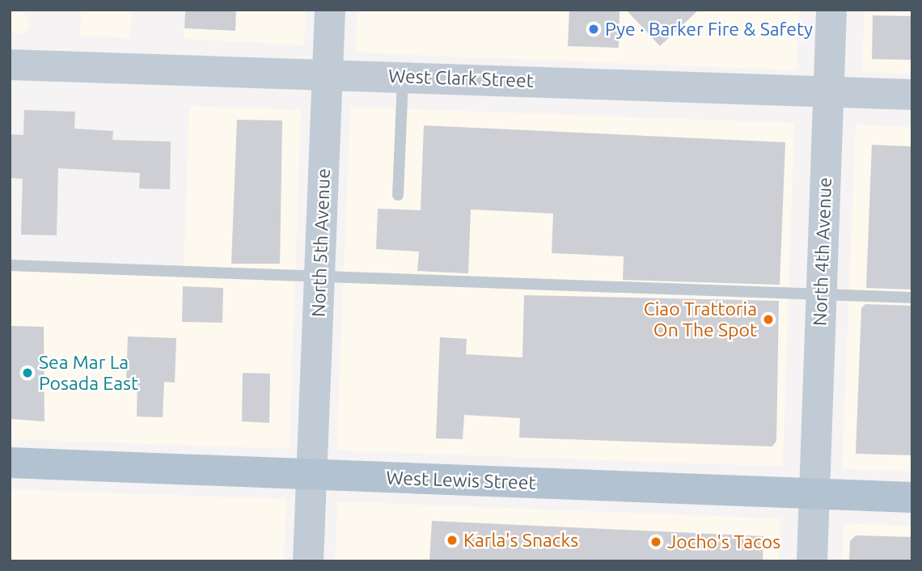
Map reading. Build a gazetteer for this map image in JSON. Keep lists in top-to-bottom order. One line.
{"streets":{"main road":["West Lewis Street"],"street":["West Clark Street","North 5th Avenue","North 4th Avenue"]},"crossings":[["West Clark Street","North 5th Avenue"],["West Clark Street","North 4th Avenue"],["North 5th Avenue","West Lewis Street"],["North 4th Avenue","West Lewis Street"]],"places":["Pye · Barker Fire & Safety","Ciao Trattoria On The Spot","Sea Mar La Posada East","Karla's Snacks","Jocho's Tacos"]}
